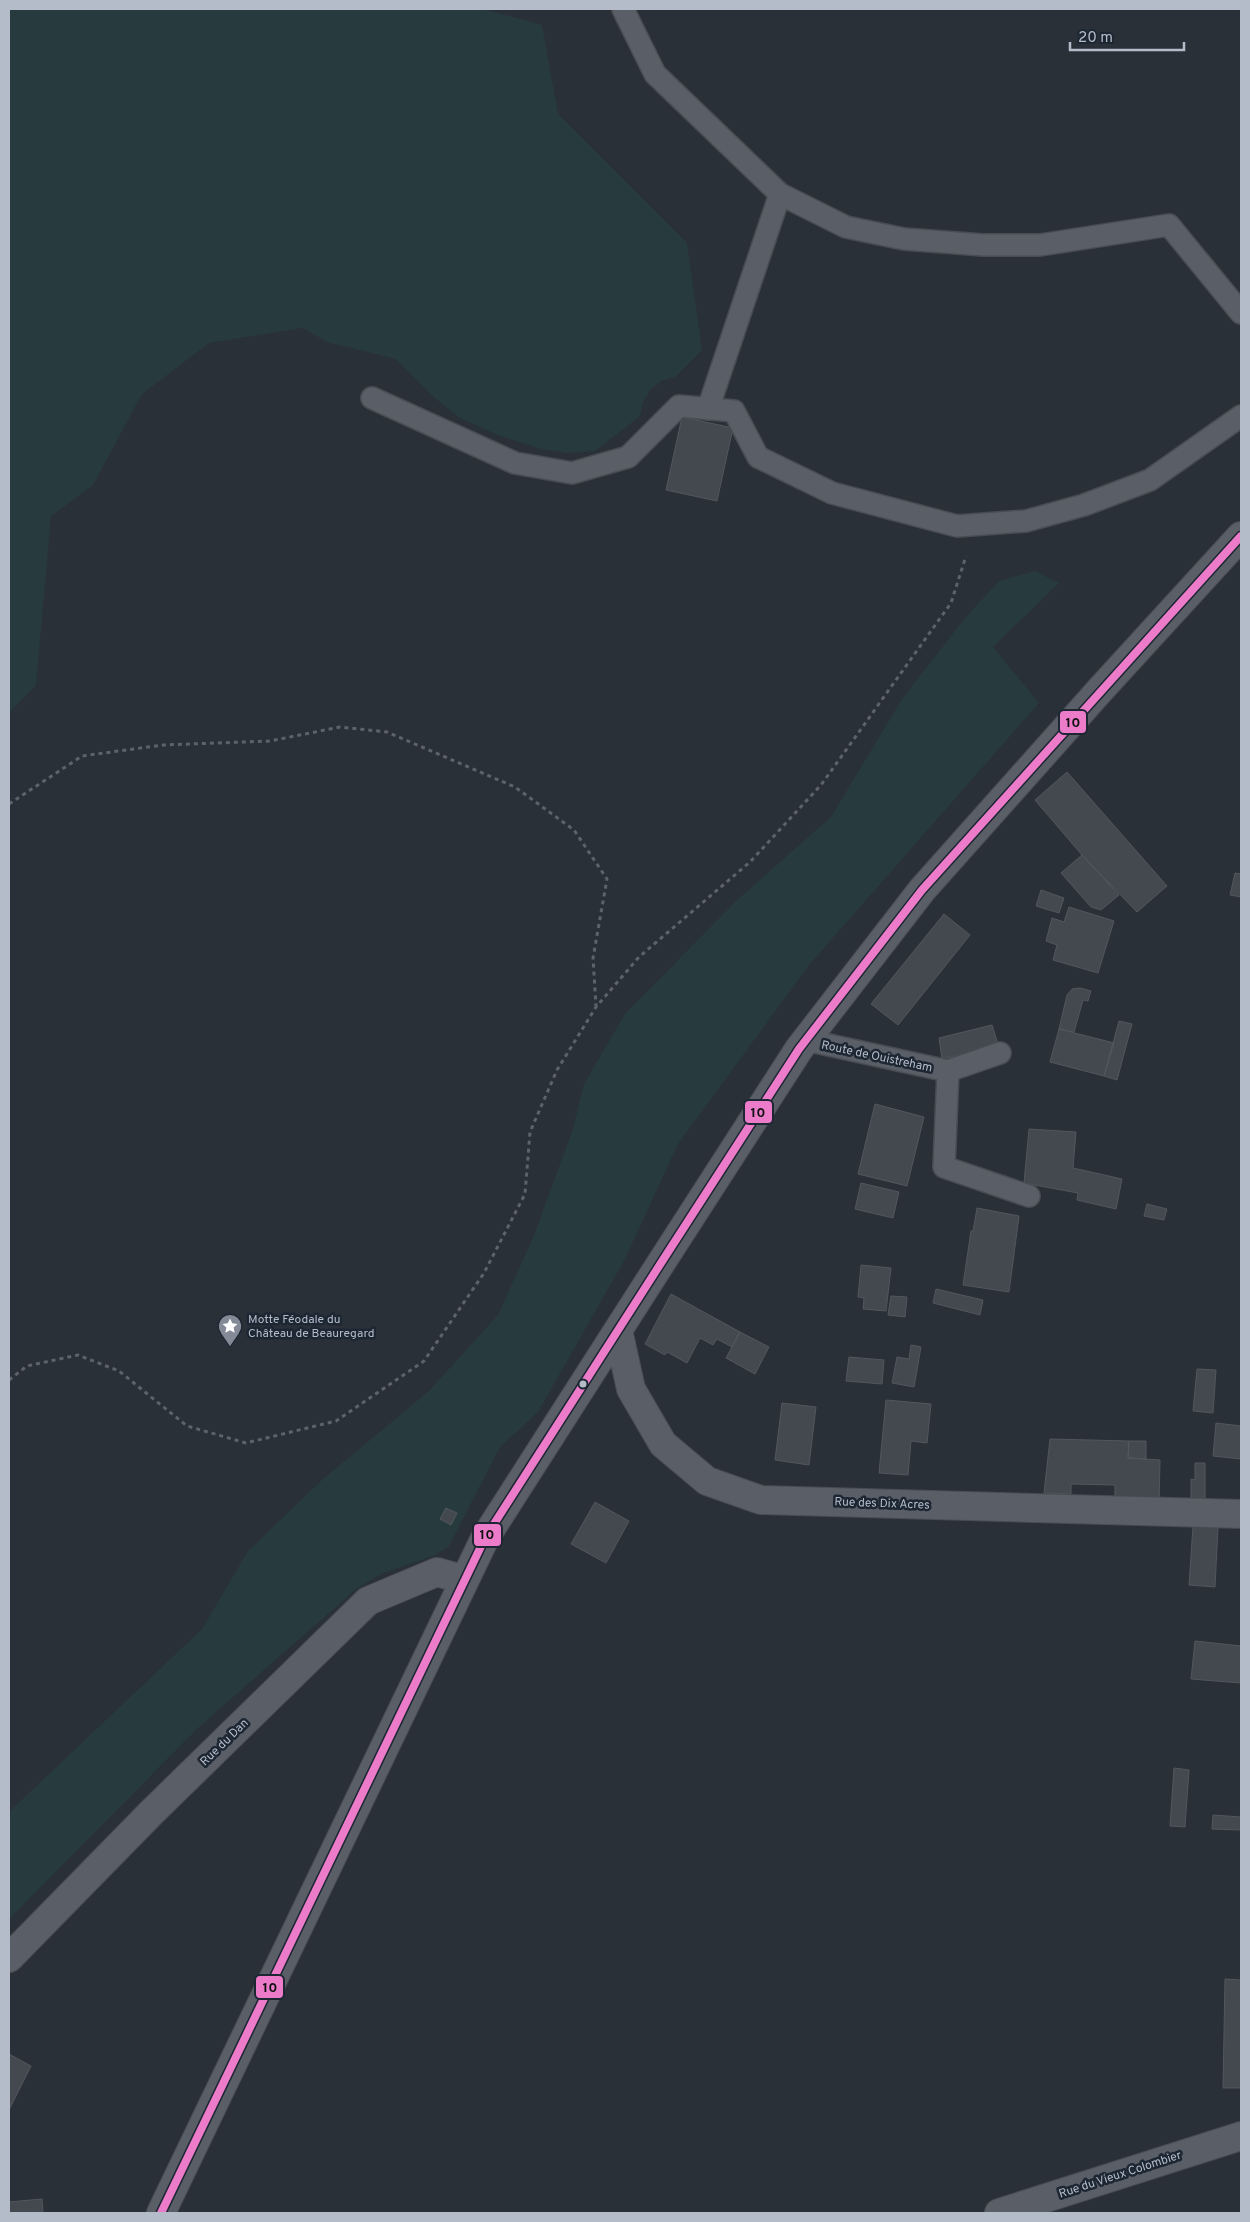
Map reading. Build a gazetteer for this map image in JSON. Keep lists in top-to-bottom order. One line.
{"streets":{"street":["Route de Ouistreham","Rue des Dix Acres","Rue du Dan","Rue du Vieux Colombier"]},"crossings":[["Route de Ouistreham","Rue des Dix Acres"],["Route de Ouistreham","Rue du Dan"]],"places":{"place":["Motte Féodale du Château de Beauregard"]},"lines":["transit line 10"],"scale_bar":"20 m"}
